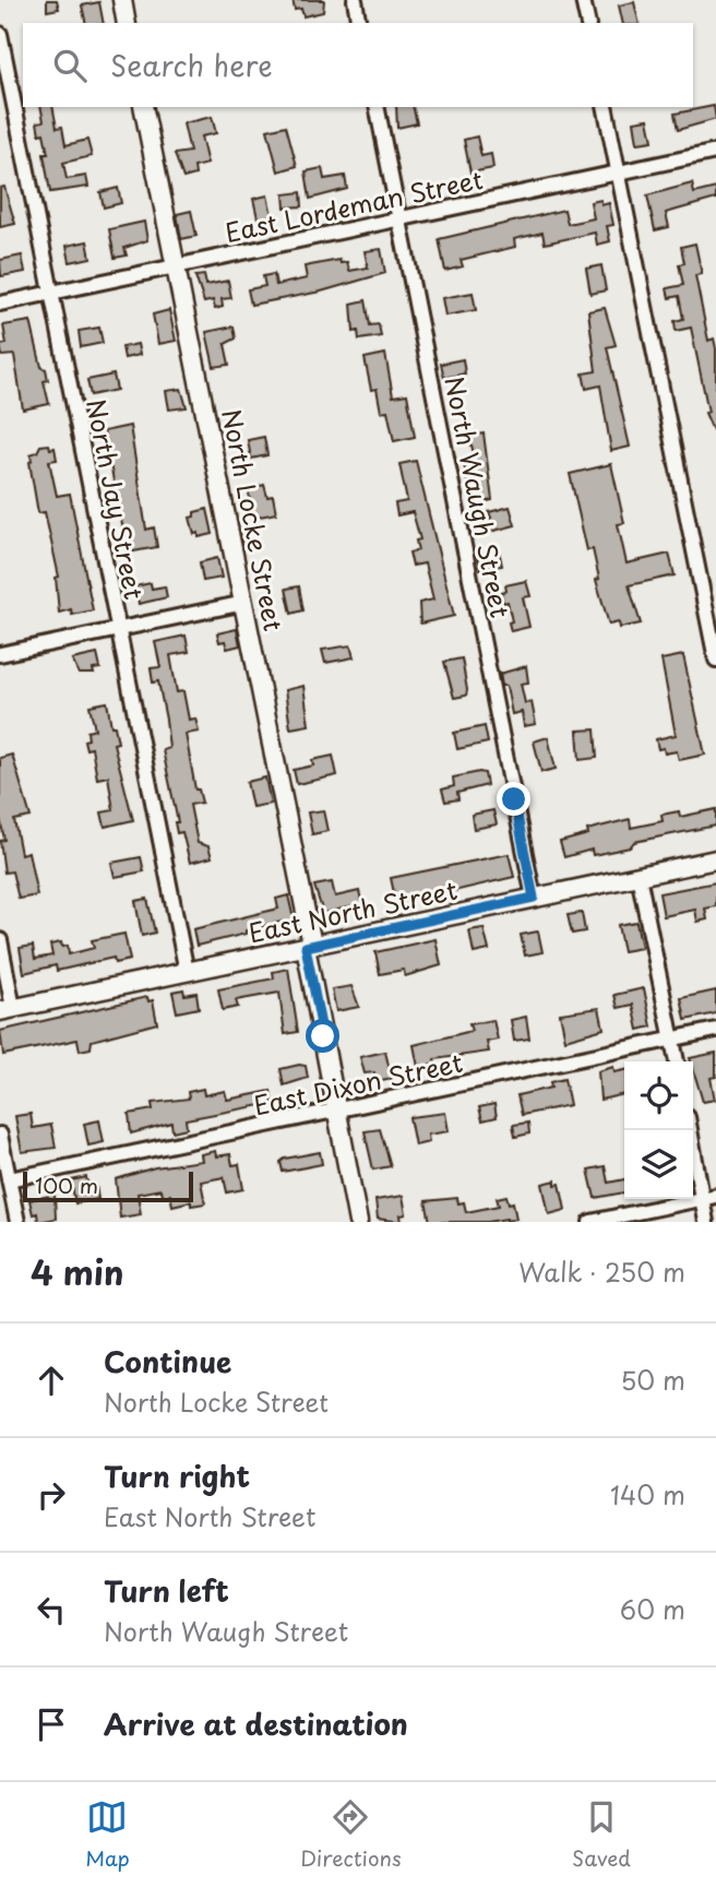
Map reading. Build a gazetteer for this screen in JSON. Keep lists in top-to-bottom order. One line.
{"streets":{"street":["East Lordeman Street","North Waugh Street","North Jay Street","North Locke Street","East North Street","East Dixon Street"]},"crossings":[["East Lordeman Street","North Waugh Street"],["East Lordeman Street","North Jay Street"],["East Lordeman Street","North Locke Street"],["North Waugh Street","East North Street"],["North Jay Street","East North Street"],["North Locke Street","East North Street"],["North Locke Street","East Dixon Street"]],"scale_bar":"100 m","page":{"search":"Search here","scale":"100 m","heading":["4 min","Walk · 250 m"],"list":[["Continue","North Locke Street","50 m"],["Turn right","East North Street","140 m"],["Turn left","North Waugh Street","60 m"],"Arrive at destination"],"nav":["Map","Directions","Saved"]}}
